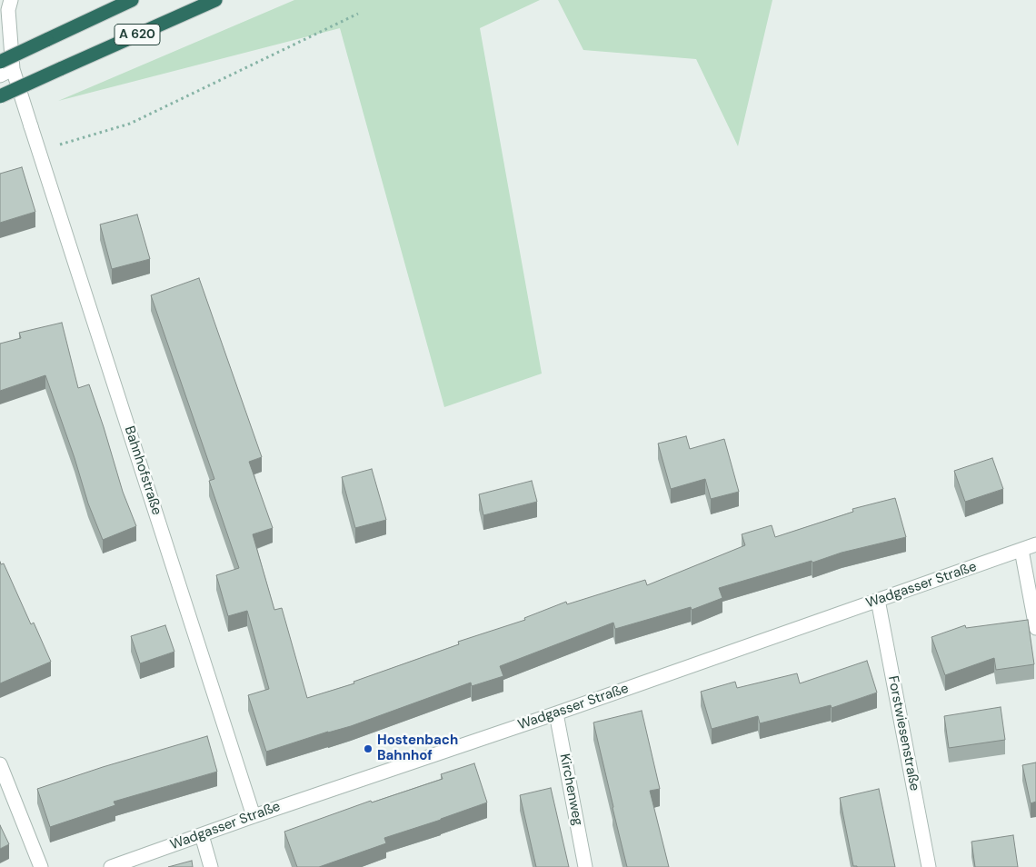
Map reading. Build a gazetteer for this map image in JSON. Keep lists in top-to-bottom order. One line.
{"streets":{"highway":["A 620"],"street":["Bahnhofstraße","Wadgasser Straße","Forstwiesenstraße","Kirchenweg"]},"crossings":[["Bahnhofstraße","Wadgasser Straße"],["Wadgasser Straße","Forstwiesenstraße"],["Wadgasser Straße","Kirchenweg"]],"places":["Hostenbach Bahnhof"]}
